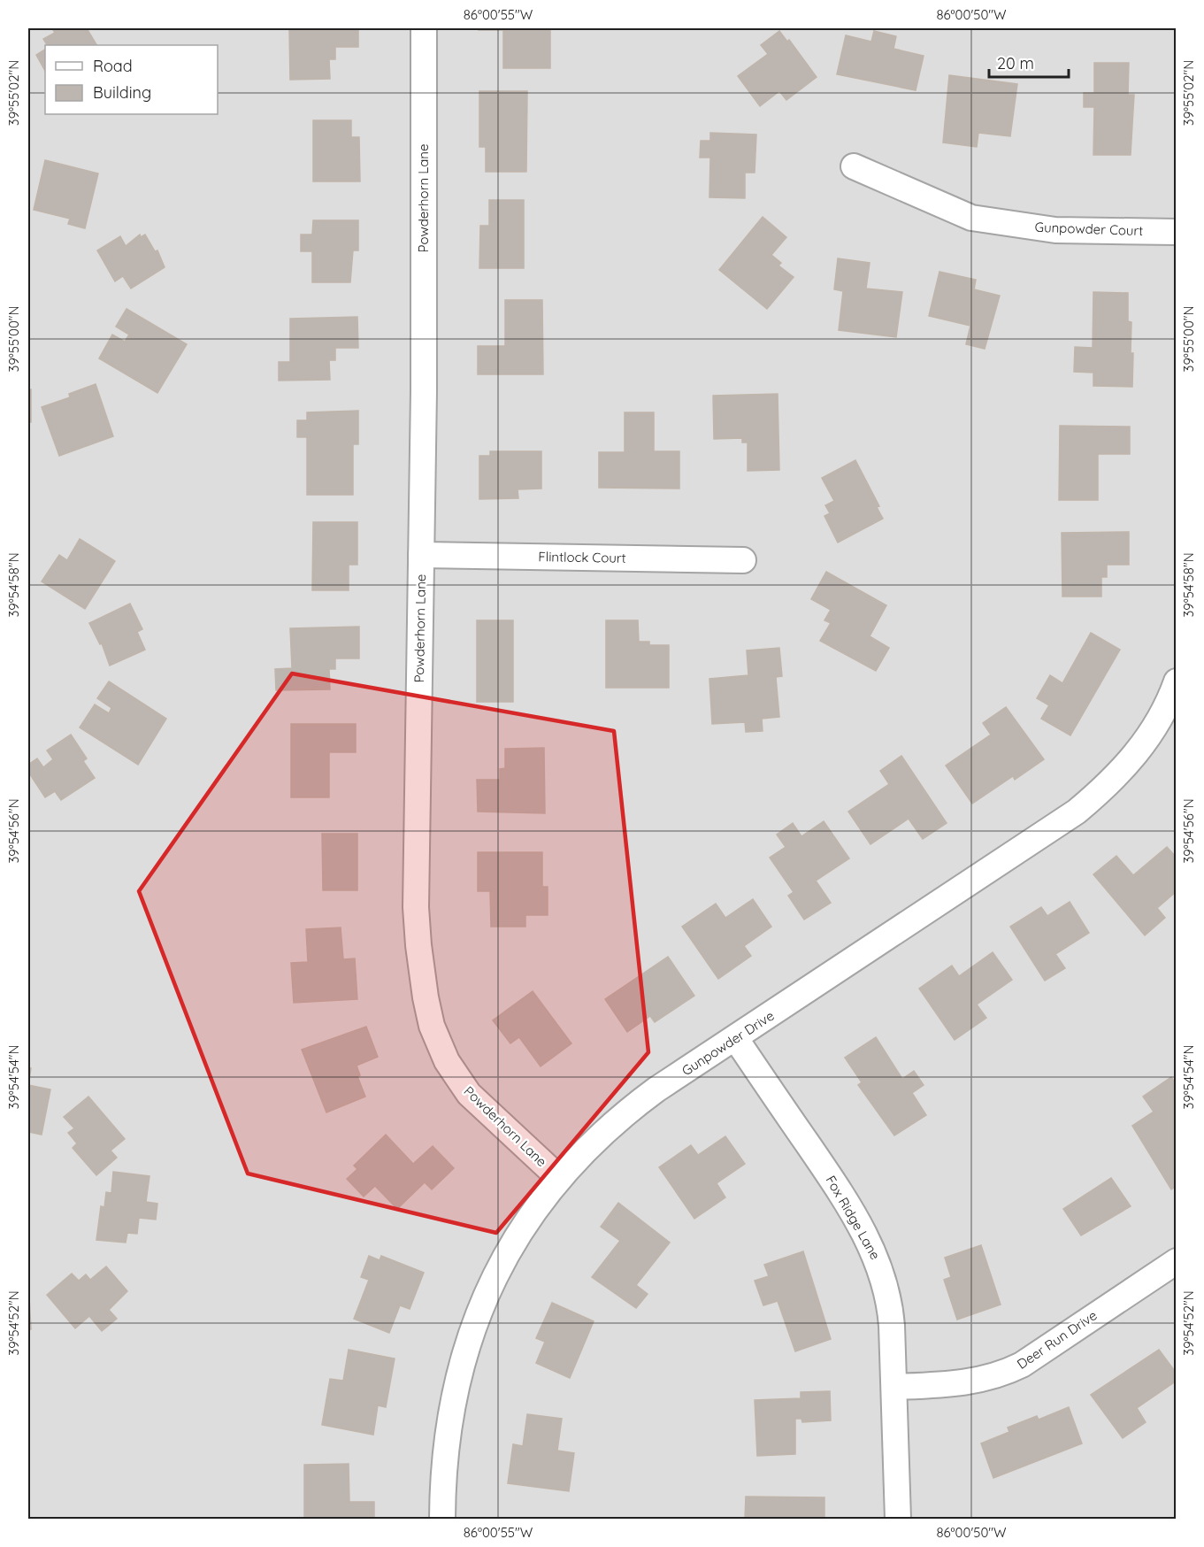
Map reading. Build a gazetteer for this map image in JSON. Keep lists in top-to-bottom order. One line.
{"streets":{"street":["Powderhorn Lane","Gunpowder Court","Flintlock Court","Gunpowder Drive","Fox Ridge Lane","Deer Run Drive"]},"crossings":[["Powderhorn Lane","Flintlock Court"],["Powderhorn Lane","Gunpowder Drive"],["Gunpowder Drive","Fox Ridge Lane"],["Fox Ridge Lane","Deer Run Drive"]],"legend":["Road","Building"],"scale_bar":"20 m","coordinates":["86°00'55\"W","86°00'50\"W","39°55'02\"N","39°55'00\"N","39°54'58\"N","39°54'56\"N","39°54'54\"N","39°54'52\"N"]}
